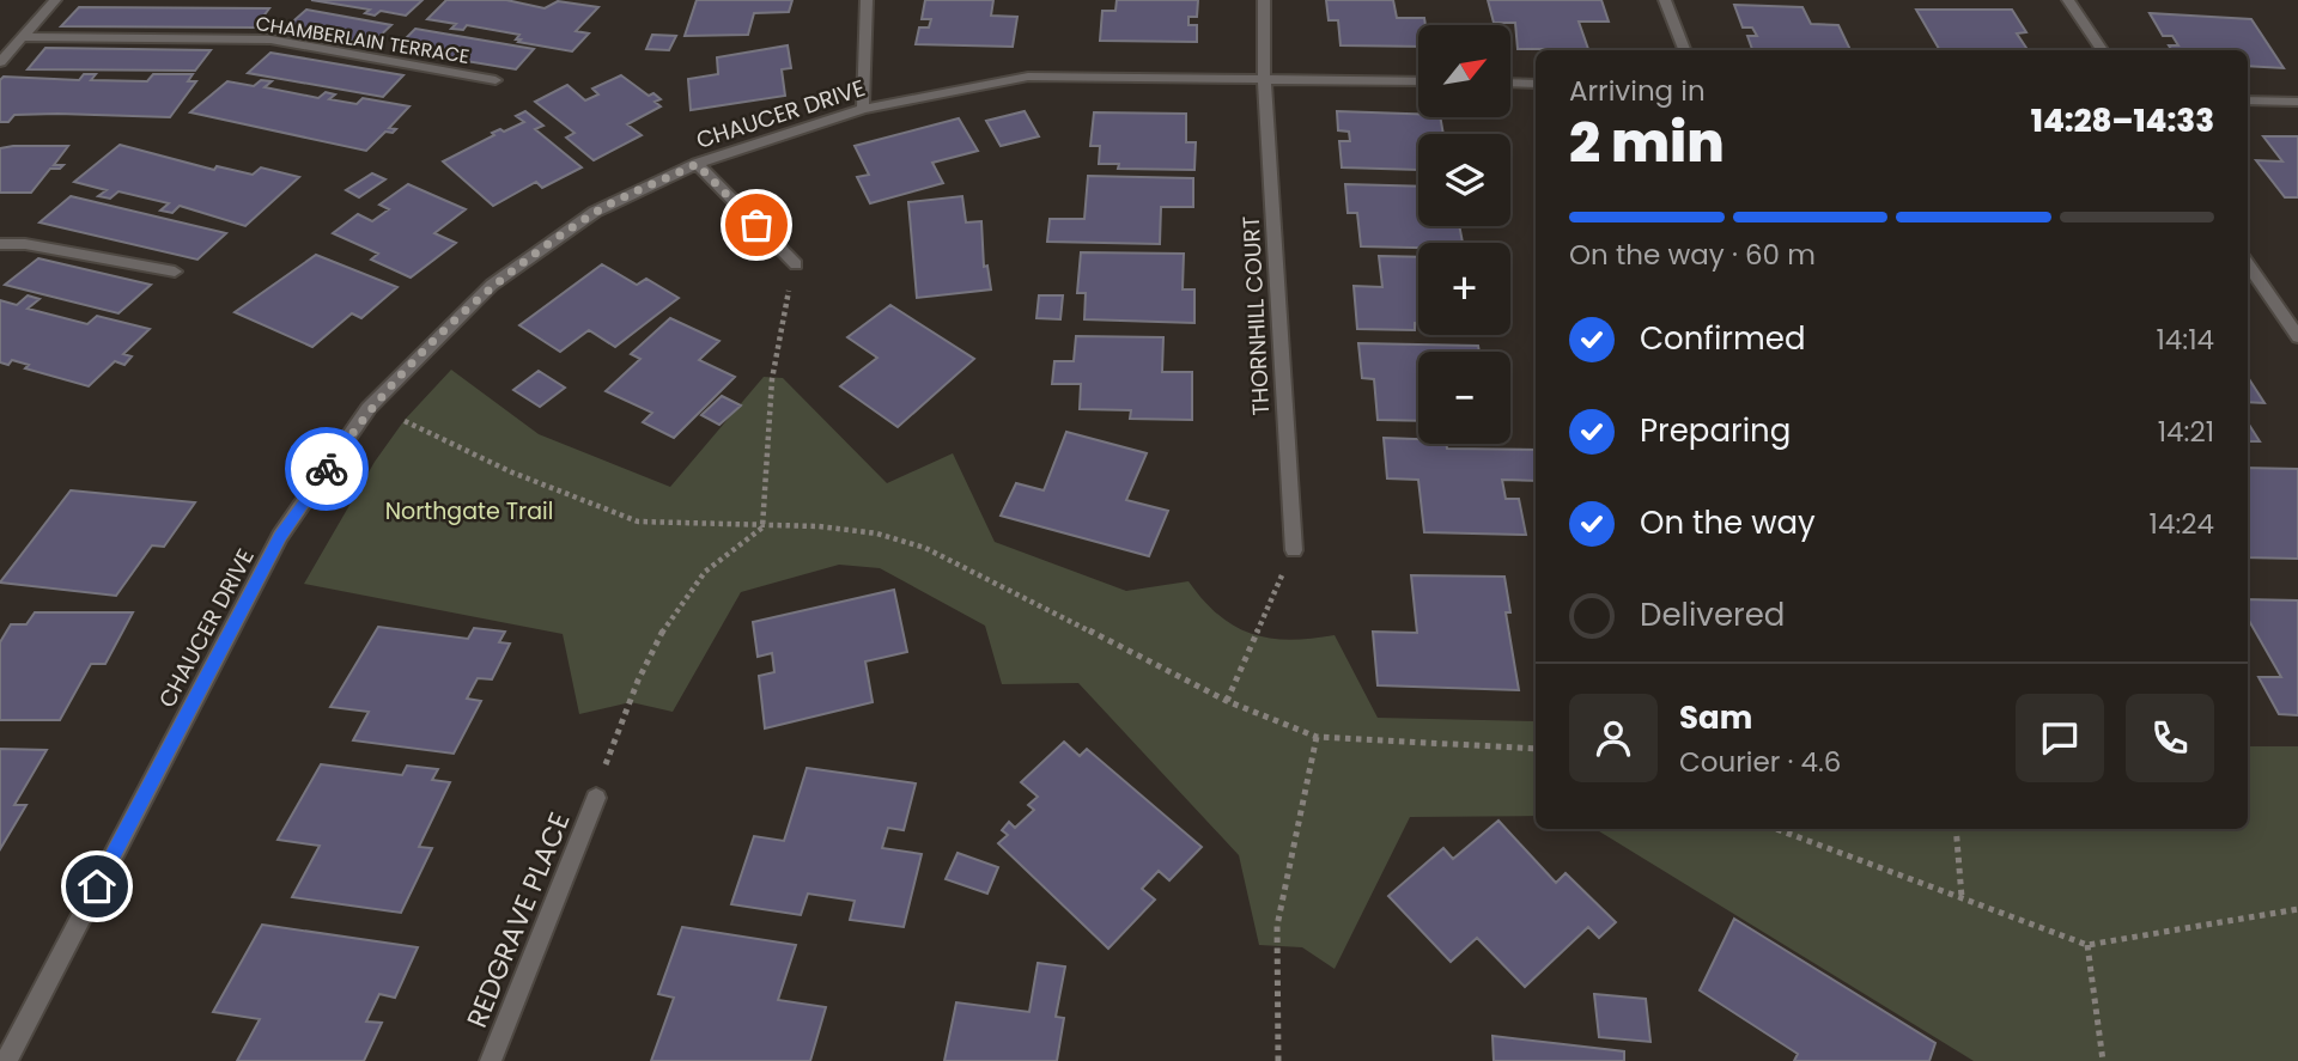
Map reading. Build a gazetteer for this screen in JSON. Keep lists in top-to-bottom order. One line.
{"streets":{"street":["CHAMBERLAIN TERRACE","CHAUCER DRIVE","THORNHILL COURT","REDGRAVE PLACE"]},"crossings":[["CHAUCER DRIVE","THORNHILL COURT"]],"parks":["Northgate Trail"],"north":"top right","page":{"map_buttons":["+","−"],"heading":["2 min","Arriving in","14:28–14:33"],"panel":["Sam","Courier · 4.6"],"bar":"On the way · 60 m","list":[["Confirmed","14:14"],["Preparing","14:21"],["On the way","14:24"],"Delivered"]}}
